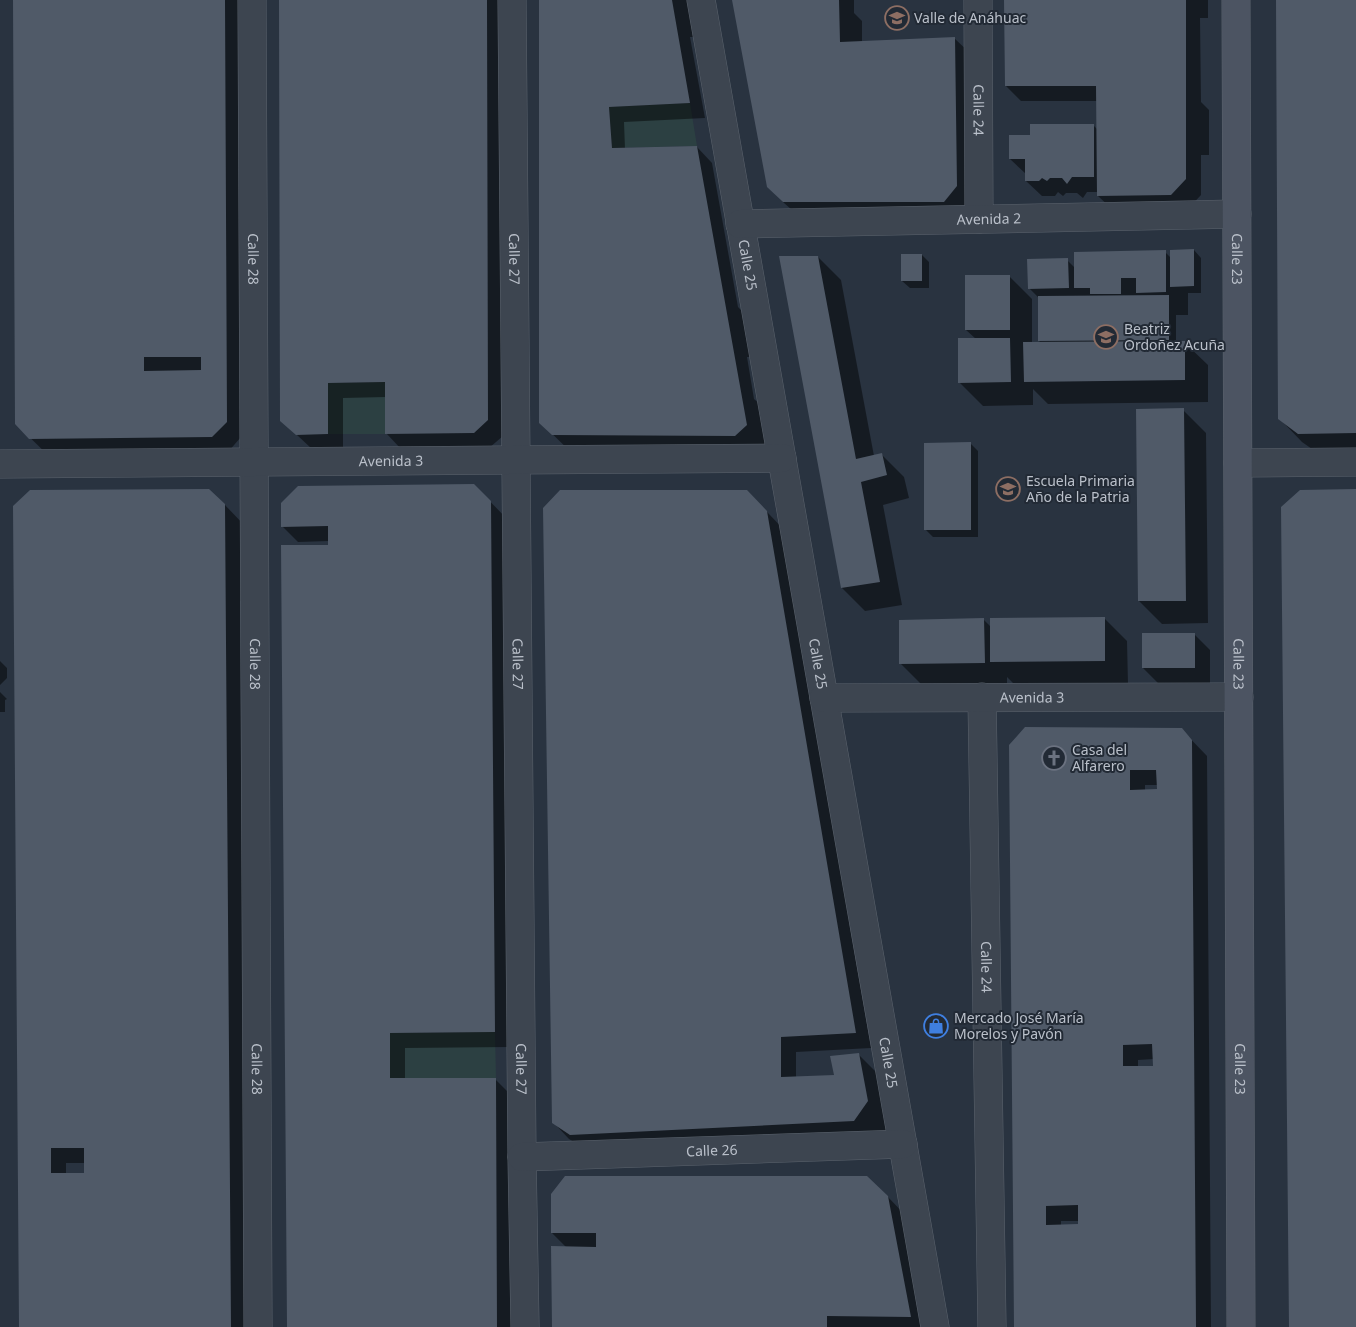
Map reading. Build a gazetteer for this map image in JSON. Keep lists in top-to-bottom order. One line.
{"streets":{"street":["Calle 24","Avenida 2","Calle 28","Calle 27","Calle 23","Calle 25","Avenida 3","Calle 26"]},"crossings":[["Calle 24","Avenida 2"],["Calle 24","Avenida 3"],["Avenida 2","Calle 23"],["Avenida 2","Calle 25"],["Calle 28","Avenida 3"],["Calle 27","Avenida 3"],["Calle 27","Calle 26"],["Calle 23","Avenida 3"],["Calle 25","Avenida 3"],["Calle 25","Calle 26"]],"places":{"school or university":["Valle de Anáhuac","Beatriz Ordoñez Acuña","Escuela Primaria Año de la Patria"],"church":["Casa del Alfarero"],"shop":["Mercado José María Morelos y Pavón"]}}
